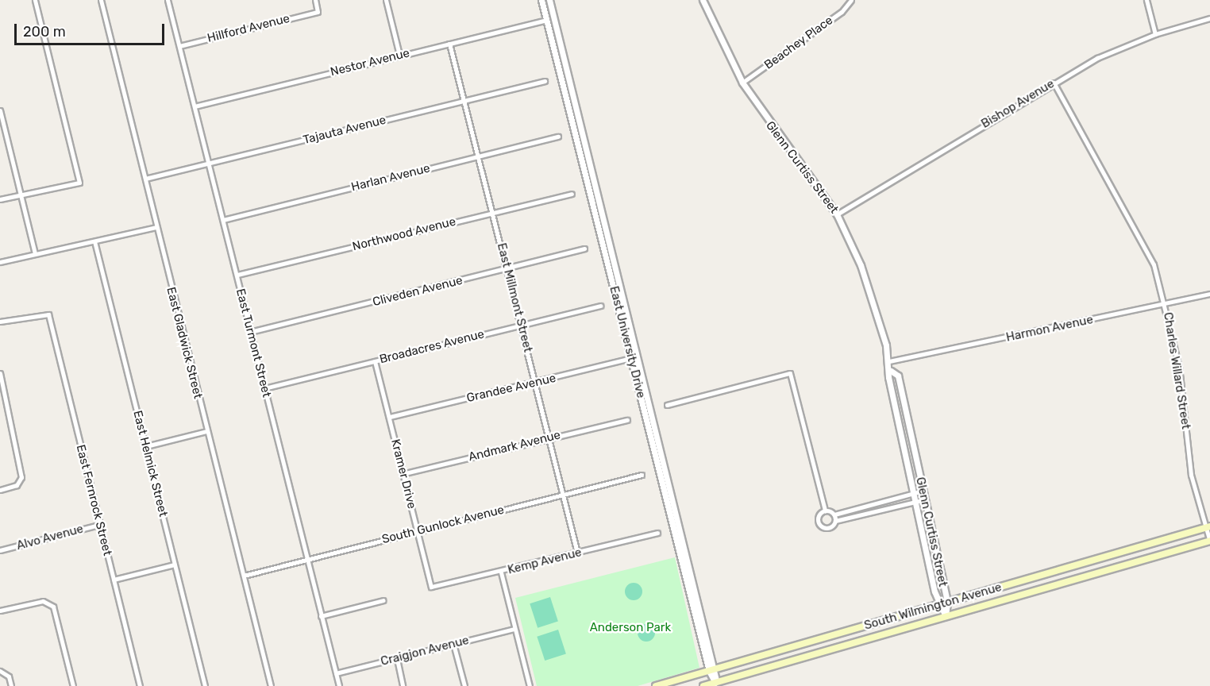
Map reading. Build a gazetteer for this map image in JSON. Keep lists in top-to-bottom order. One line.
{"streets":{"main road":["South Wilmington Avenue"],"street":["Hillford Avenue","Beachey Place","Nestor Avenue","Bishop Avenue","Tajauta Avenue","Glenn Curtiss Street","Harlan Avenue","Northwood Avenue","Cliveden Avenue","East Millmont Street","Harmon Avenue","East University Drive","East Gladwick Street","East Turmont Street","Broadacres Avenue","Charles Willard Street","Grandee Avenue","Andmark Avenue","East Helmick Street","Kramer Drive","East Fernrock Street","South Gunlock Avenue","Alvo Avenue","Kemp Avenue","Craigjon Avenue"]},"crossings":[["Hillford Avenue","East Turmont Street"],["Beachey Place","Glenn Curtiss Street"],["Nestor Avenue","East Millmont Street"],["Nestor Avenue","East University Drive"],["Nestor Avenue","East Turmont Street"],["Bishop Avenue","Glenn Curtiss Street"],["Bishop Avenue","Charles Willard Street"],["Tajauta Avenue","East Millmont Street"],["Tajauta Avenue","East Gladwick Street"],["Tajauta Avenue","East Turmont Street"],["Glenn Curtiss Street","Harmon Avenue"],["Glenn Curtiss Street","South Wilmington Avenue"],["Harlan Avenue","East Millmont Street"],["Harlan Avenue","East Turmont Street"],["Northwood Avenue","East Millmont Street"],["Northwood Avenue","East Turmont Street"],["Cliveden Avenue","East Millmont Street"],["Cliveden Avenue","East Turmont Street"],["East Millmont Street","Broadacres Avenue"],["East Millmont Street","Grandee Avenue"],["East Millmont Street","Andmark Avenue"],["East Millmont Street","South Gunlock Avenue"],["East Millmont Street","Kemp Avenue"],["Harmon Avenue","Charles Willard Street"],["East University Drive","Grandee Avenue"],["East University Drive","South Wilmington Avenue"],["East Gladwick Street","South Gunlock Avenue"],["East Turmont Street","Broadacres Avenue"],["East Turmont Street","South Gunlock Avenue"],["East Turmont Street","Craigjon Avenue"],["Broadacres Avenue","Kramer Drive"],["Charles Willard Street","South Wilmington Avenue"],["Grandee Avenue","Kramer Drive"],["Andmark Avenue","Kramer Drive"],["Kramer Drive","South Gunlock Avenue"],["Kramer Drive","Kemp Avenue"],["East Fernrock Street","Alvo Avenue"]],"parks":["Anderson Park"],"scale_bar":"200 m"}
